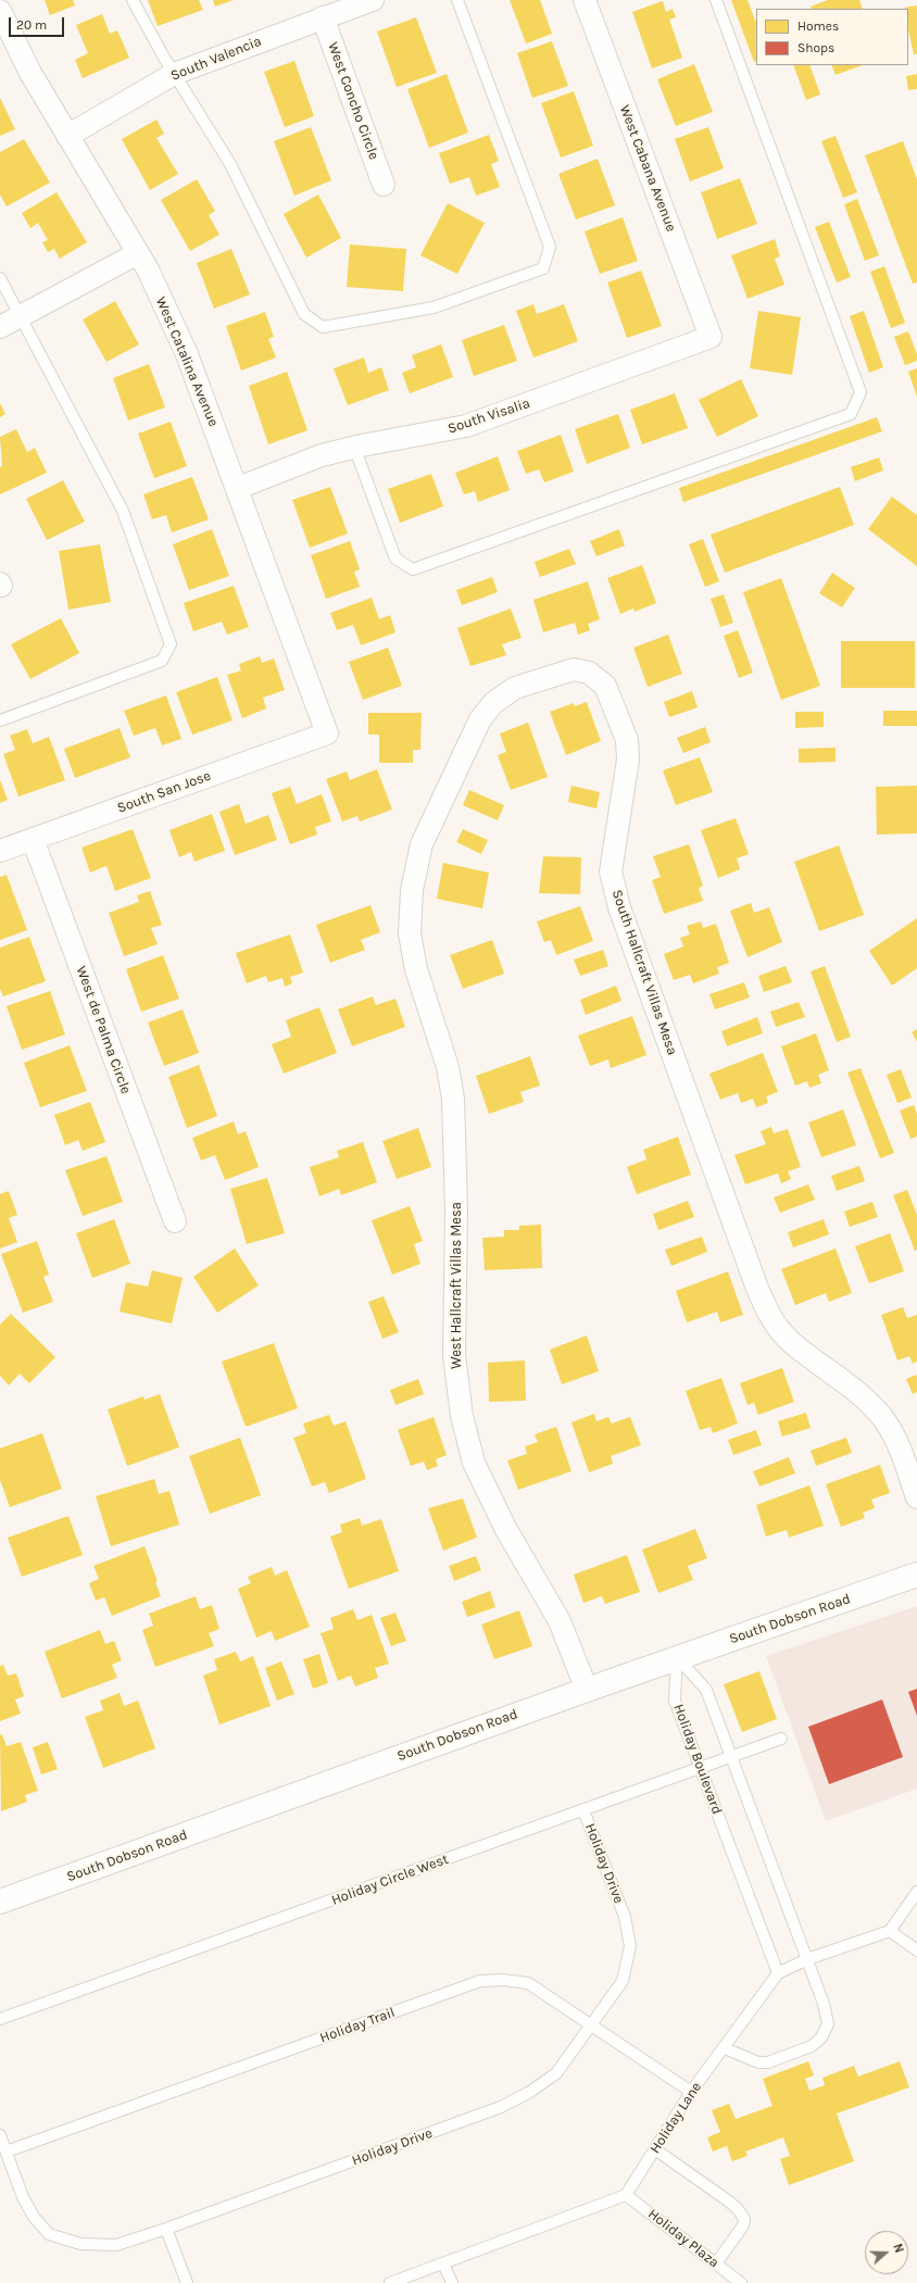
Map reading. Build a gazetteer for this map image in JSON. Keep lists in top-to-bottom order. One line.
{"streets":{"main road":["South Dobson Road"],"street":["South Valencia","West Concho Circle","West Cabana Avenue","West Catalina Avenue","South Visalia","South San Jose","South Hallcraft Villas Mesa","West de Palma Circle","West Hallcraft Villas Mesa"],"lane":["Holiday Boulevard","Holiday Drive","Holiday Circle West","Holiday Trail","Holiday Lane","Holiday Plaza"]},"crossings":[["South Valencia","West Concho Circle"],["South Valencia","West Catalina Avenue"],["West Cabana Avenue","South Visalia"],["West Catalina Avenue","South Visalia"],["West Catalina Avenue","South San Jose"],["South San Jose","West de Palma Circle"],["South Hallcraft Villas Mesa","West Hallcraft Villas Mesa"],["West Hallcraft Villas Mesa","South Dobson Road"],["South Dobson Road","Holiday Boulevard"],["Holiday Boulevard","Holiday Circle West"],["Holiday Boulevard","Holiday Lane"],["Holiday Drive","Holiday Circle West"],["Holiday Drive","Holiday Trail"],["Holiday Trail","Holiday Lane"],["Holiday Lane","Holiday Plaza"]],"legend":["Homes","Shops"],"scale_bar":"20 m","north":"right"}
